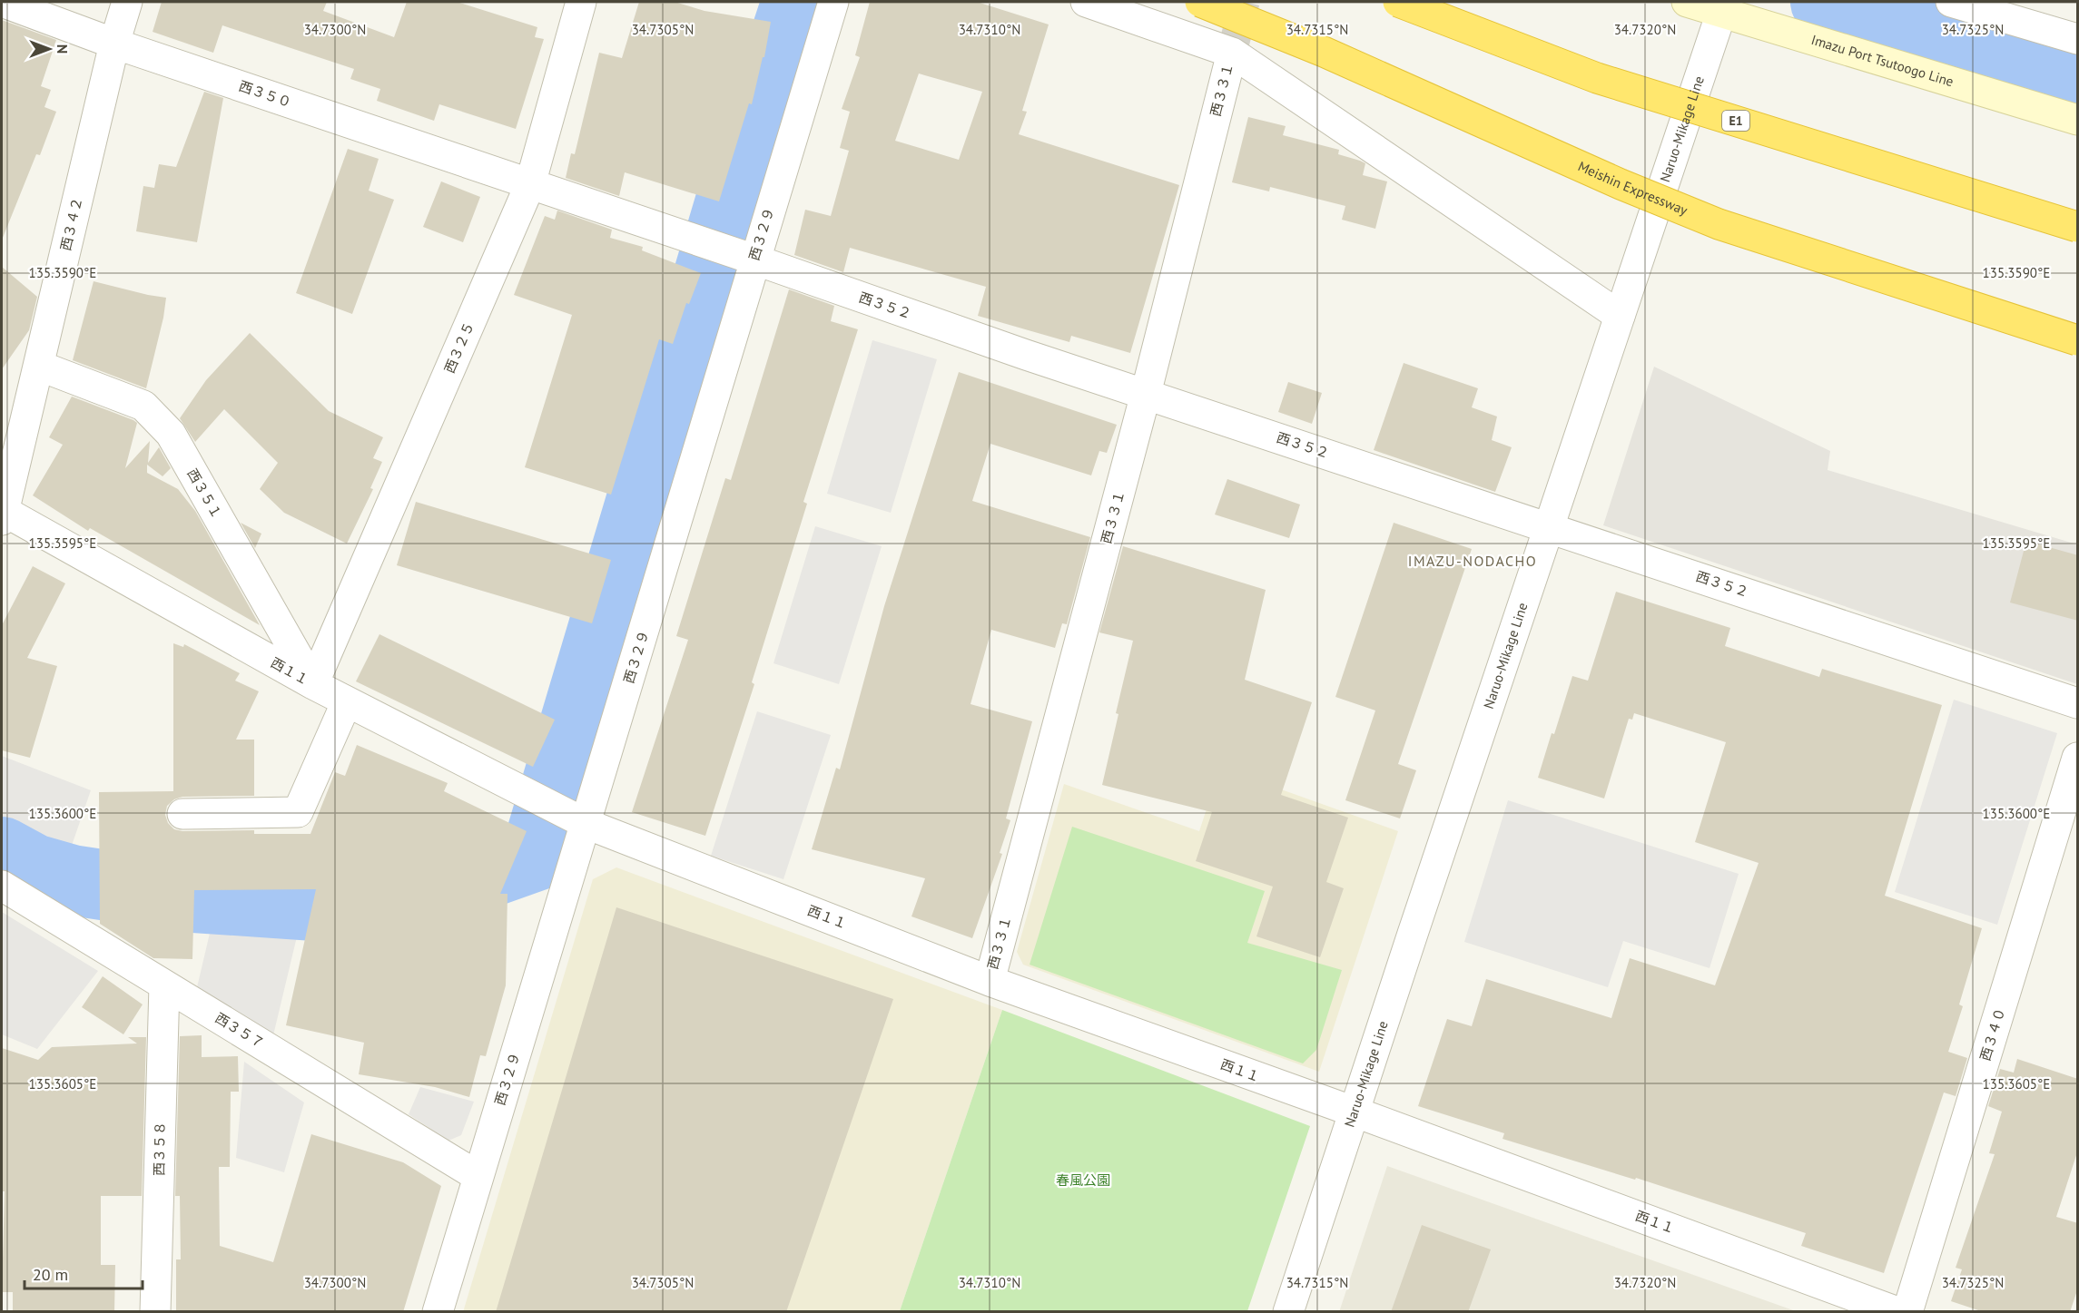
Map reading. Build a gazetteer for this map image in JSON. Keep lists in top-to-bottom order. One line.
{"streets":{"highway":["E1","Meishin Expressway"],"main road":["Imazu Port Tsutoogo Line"],"street":["西３３１","西３５０","Naruo-Mikage Line","西３４２","西３２９","西３５２","西３２５","西３５１","西１１","西３５７","西３４０","西３５８"]},"crossings":[["Imazu Port Tsutoogo Line","Naruo-Mikage Line"],["西３３１","西３５２"],["西３３１","西１１"],["西３５０","西３４２"],["西３５０","西３５２"],["西３５０","西３２５"],["Naruo-Mikage Line","西３５２"],["Naruo-Mikage Line","西１１"],["西３４２","西３５１"],["西３４２","西１１"],["西３２９","西３５２"],["西３２９","西１１"],["西３２９","西３５７"],["西３５２","西３２５"],["西３２５","西３５１"],["西３２５","西１１"],["西３５１","西１１"],["西３５７","西３５８"]],"districts":["IMAZU-NODACHO"],"parks":["春風公園"],"scale_bar":"20 m","north":"right","coordinates":["34.7300°N","34.7305°N","34.7310°N","34.7315°N","34.7320°N","34.7325°N","135.3590°E","135.3595°E","135.3600°E","135.3605°E"]}
